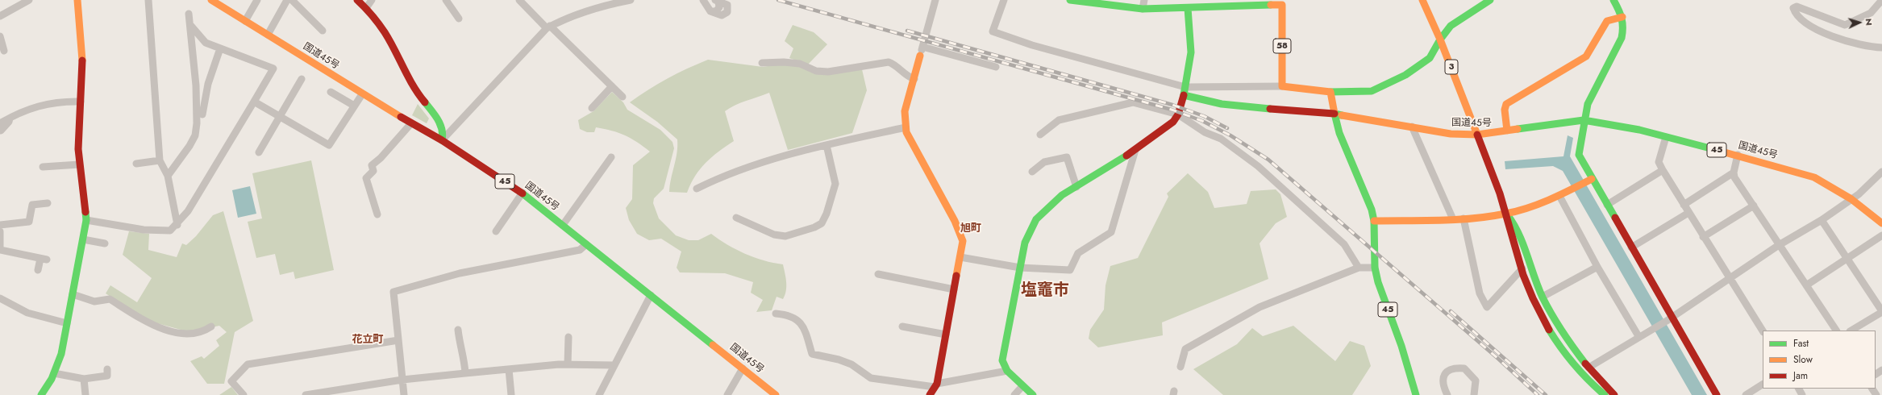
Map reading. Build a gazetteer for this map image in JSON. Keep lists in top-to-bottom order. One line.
{"streets":{"main road":["58","国道45号","3","45"]},"crossings":[["国道45号","3"],["国道45号","45"]],"districts":["旭町","塩竈市","花立町"],"legend":["Fast","Slow","Jam"],"north":"right"}
